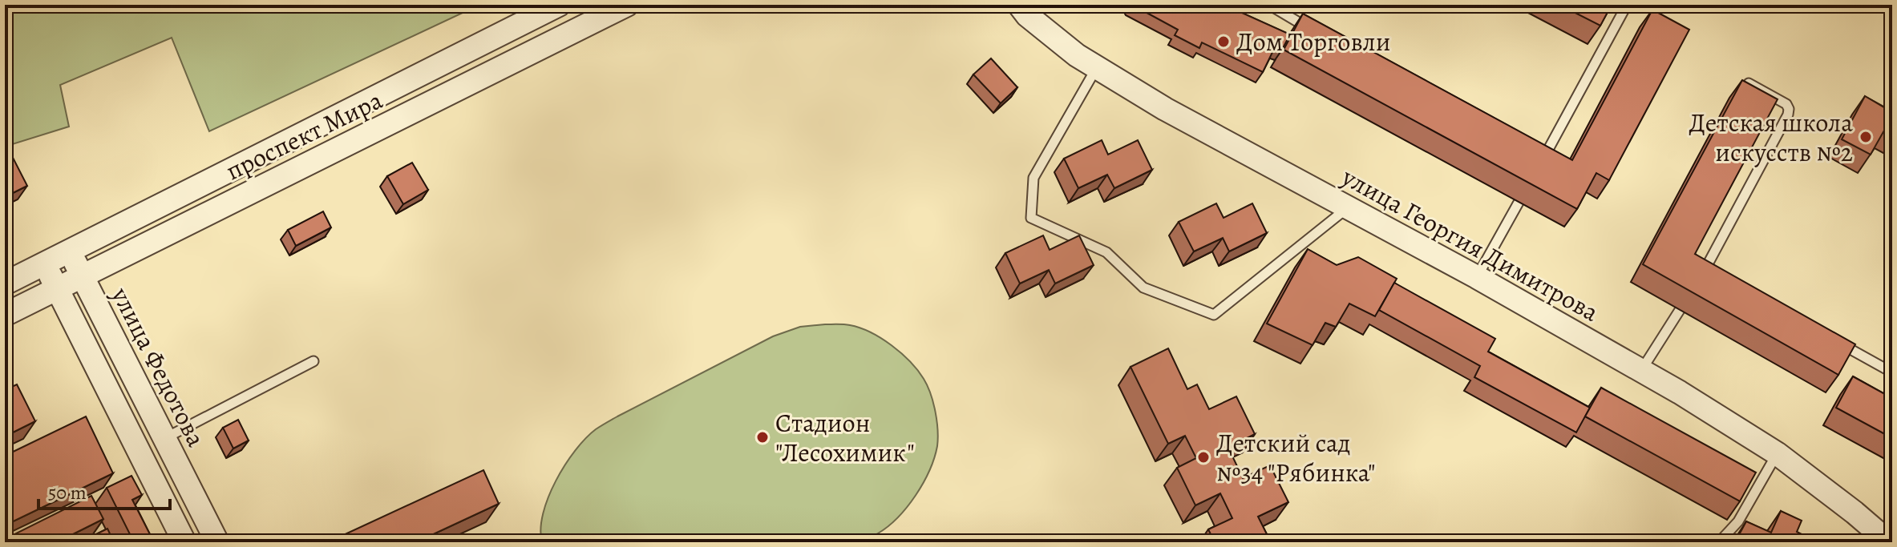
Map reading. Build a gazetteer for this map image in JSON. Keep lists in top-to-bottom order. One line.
{"streets":{"street":["проспект Мира","улица Георгия Димитрова","улица Федотова"]},"crossings":[["проспект Мира","улица Федотова"]],"places":["Дом Торговли","Детская школа искусств №2","Стадион \"Лесохимик\"","Детский сад №34 \"Рябинка\""],"scale_bar":"50 m"}
